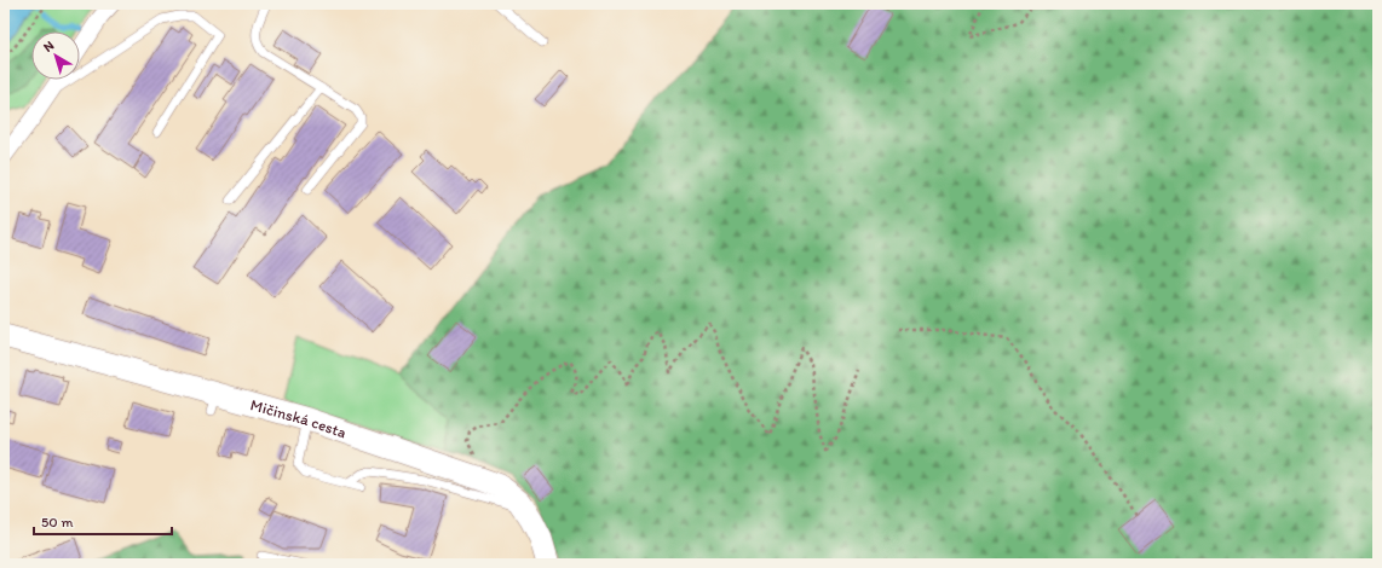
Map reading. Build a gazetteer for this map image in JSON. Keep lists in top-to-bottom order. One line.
{"streets":{"street":["Mičinská cesta"]},"scale_bar":"50 m","north":"top left"}
